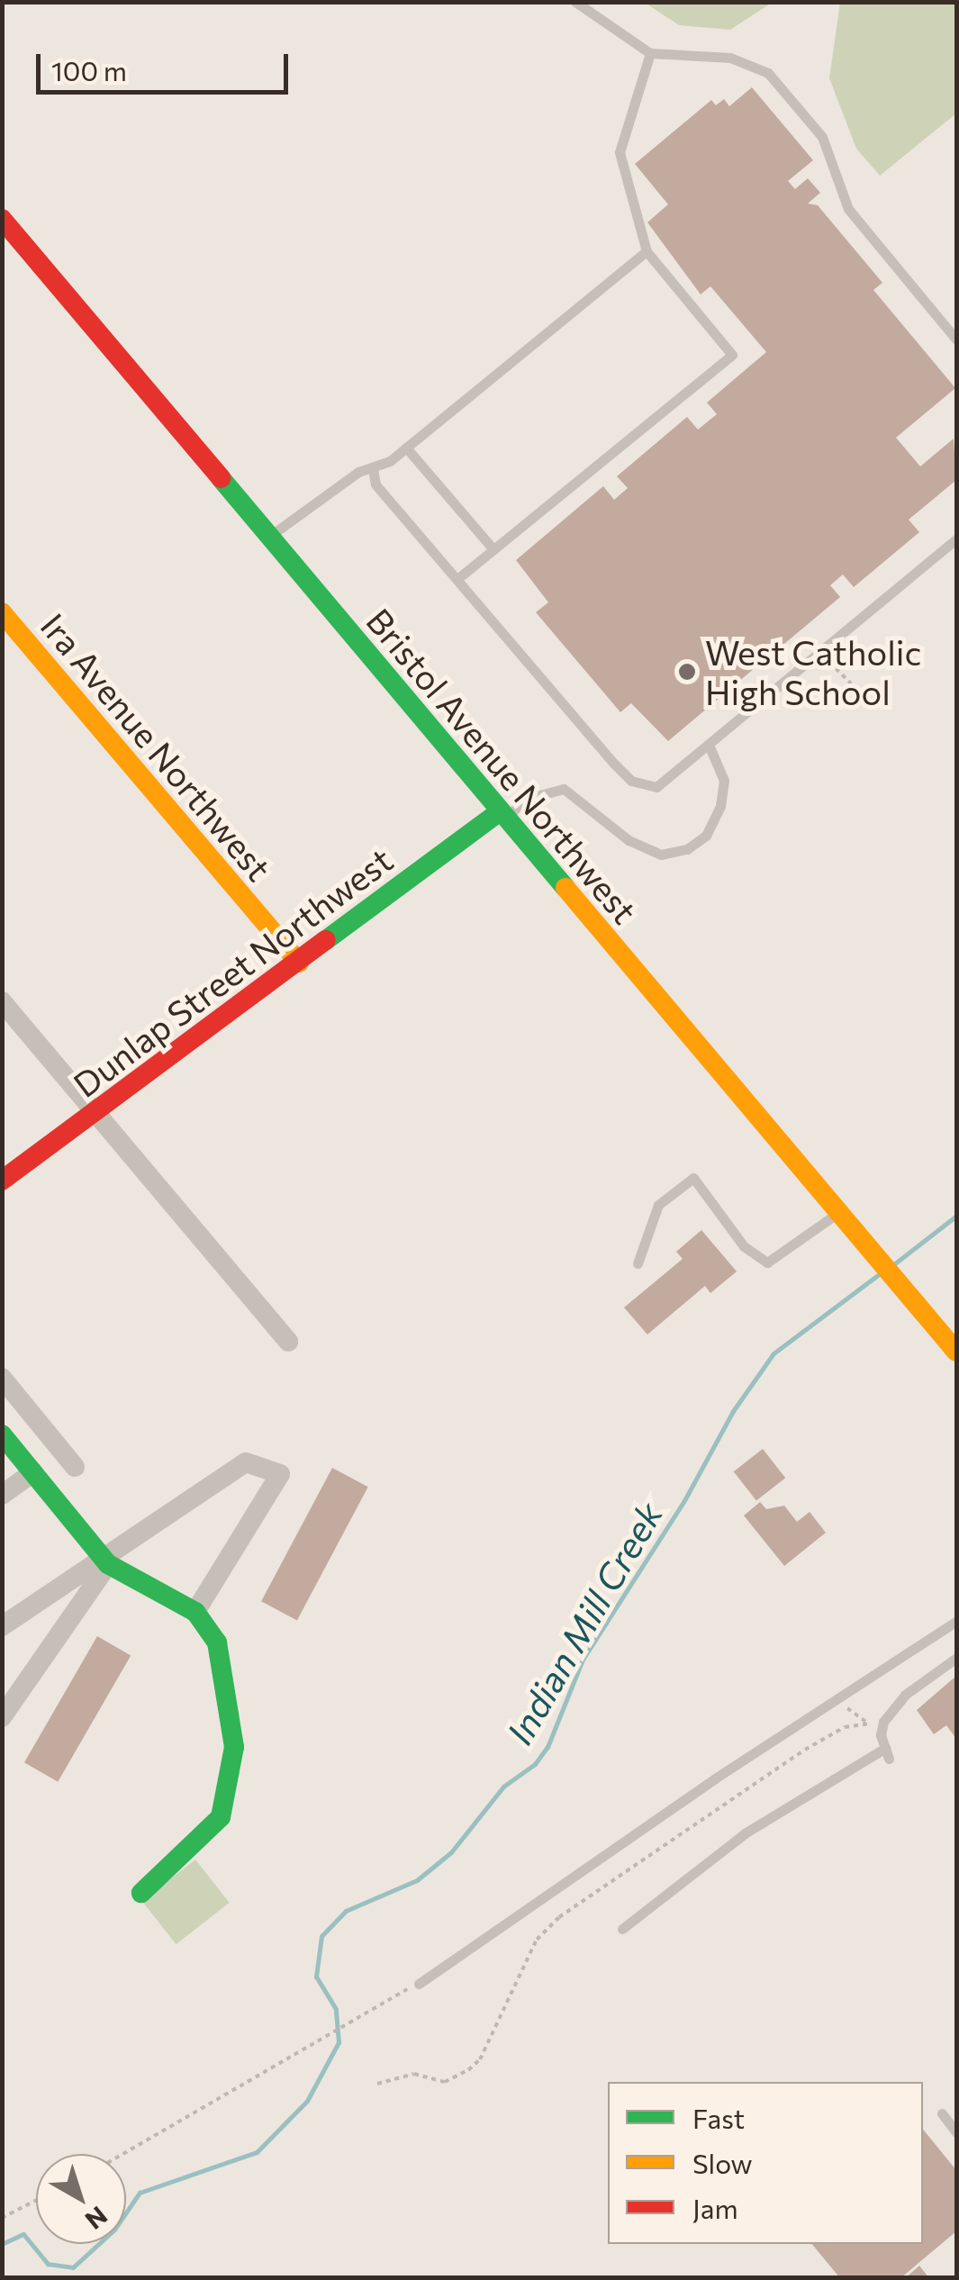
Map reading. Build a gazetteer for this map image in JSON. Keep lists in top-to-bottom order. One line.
{"streets":{"street":["Ira Avenue Northwest","Bristol Avenue Northwest","Dunlap Street Northwest"]},"crossings":[["Ira Avenue Northwest","Dunlap Street Northwest"],["Bristol Avenue Northwest","Dunlap Street Northwest"]],"water":["Indian Mill Creek"],"places":["West Catholic High School"],"legend":["Fast","Slow","Jam"],"scale_bar":"100 m","north":"bottom right"}
